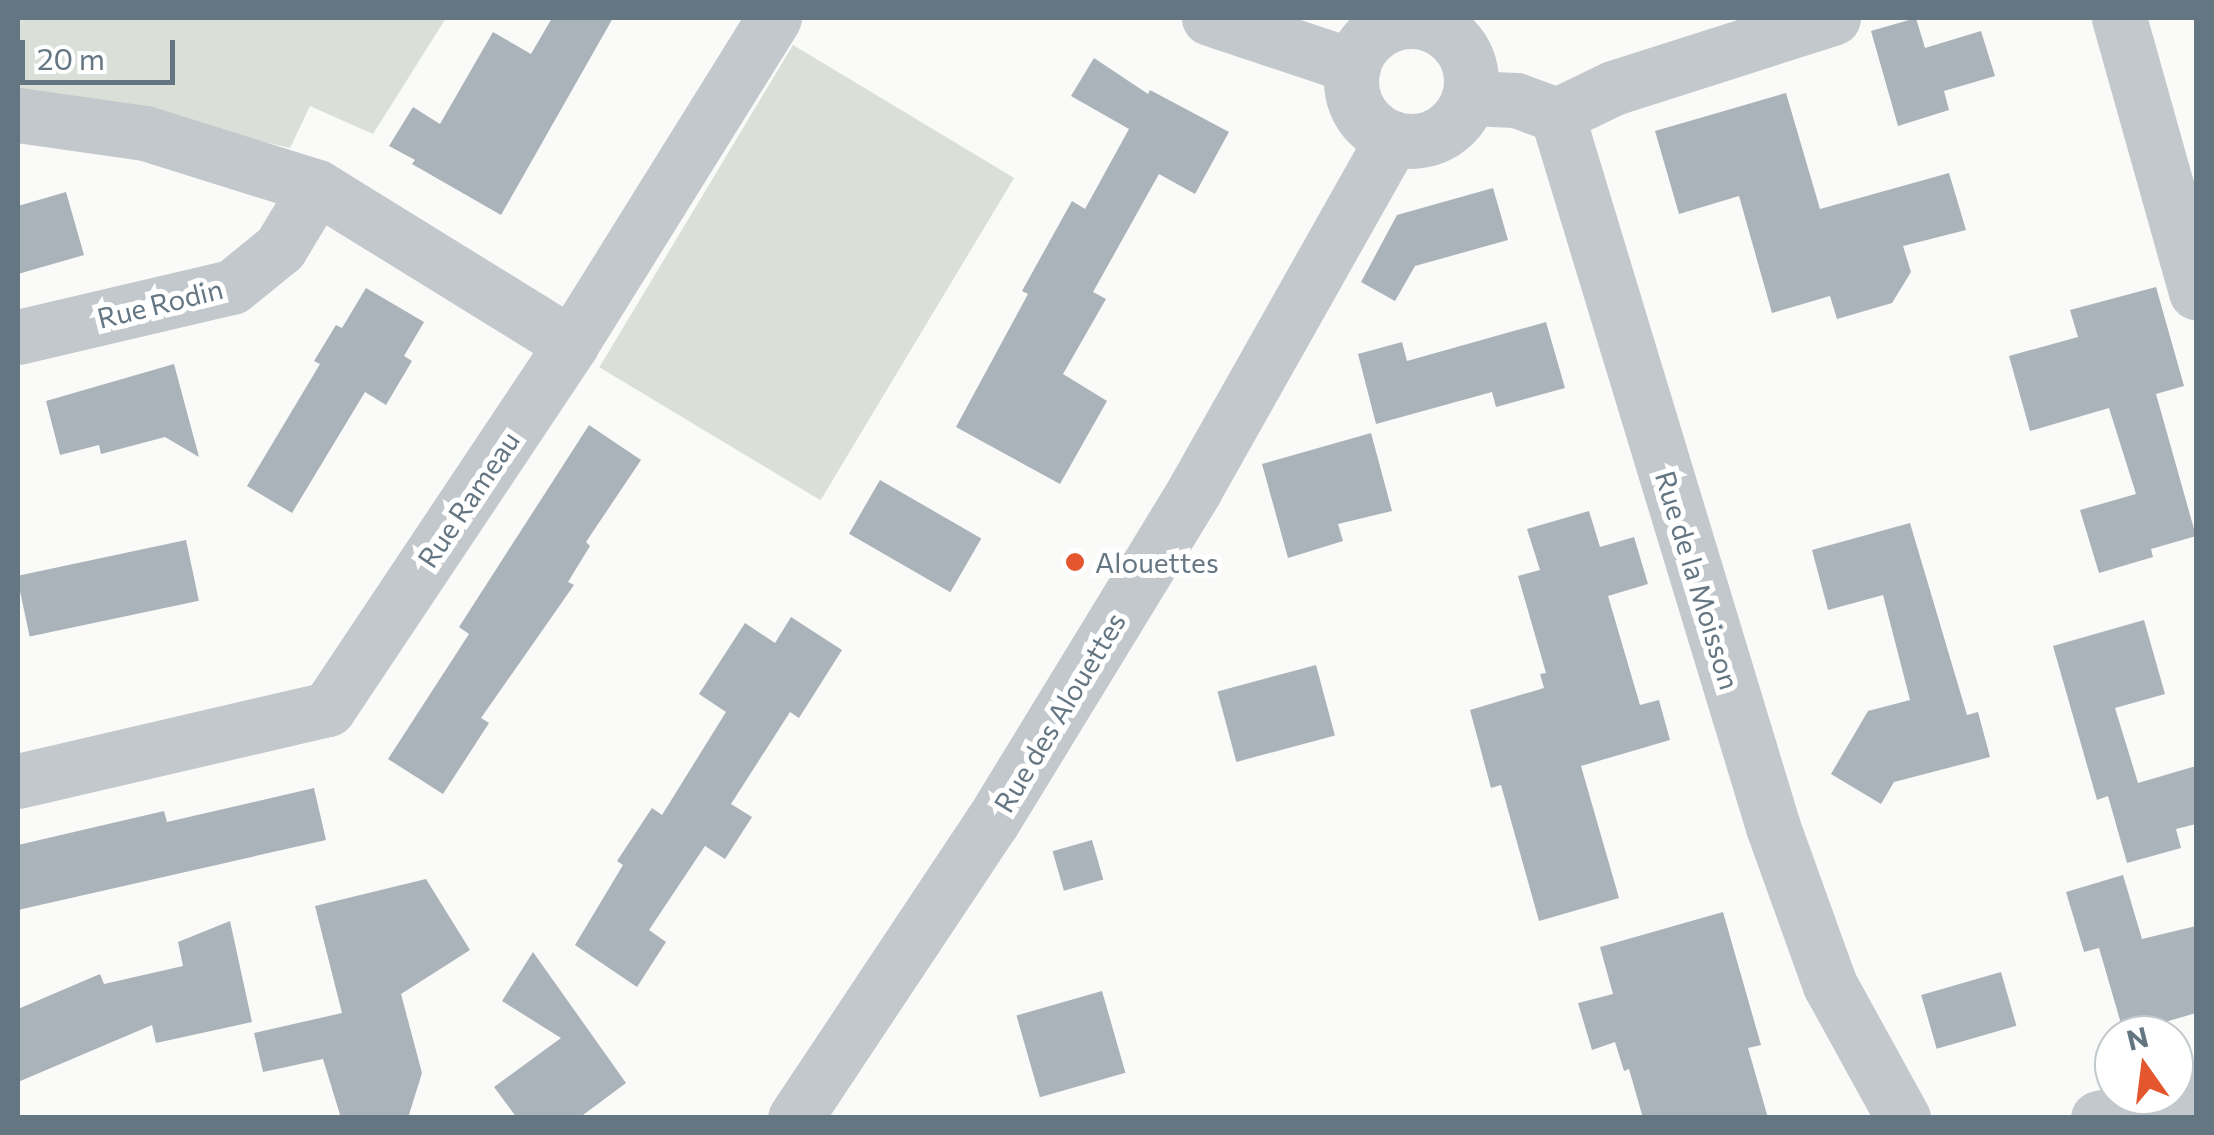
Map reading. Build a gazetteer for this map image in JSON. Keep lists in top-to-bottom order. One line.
{"streets":{"street":["Rue Rodin","Rue Rameau","Rue de la Moisson","Rue des Alouettes"]},"places":["Alouettes"],"scale_bar":"20 m","north":"top"}
